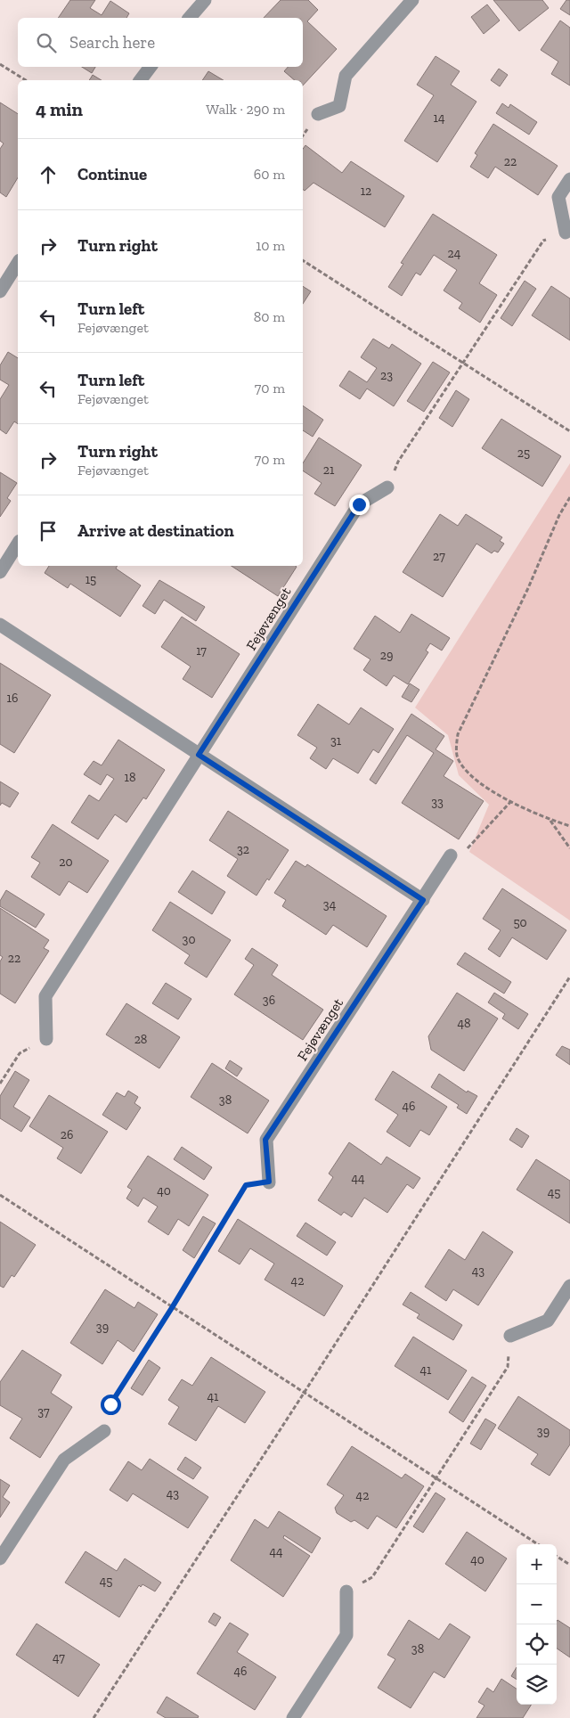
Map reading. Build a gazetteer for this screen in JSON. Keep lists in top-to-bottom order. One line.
{"streets":{"street":["Fejøvænget"]},"house_numbers":["14","22","12","24","23","25","21","27","15","17","29","16","31","18","33","32","20","34","50","30","22","36","48","28","38","46","26","44","40","45","43","42","39","41","41","37","39","43","42","44","40","45","38","47","46"],"page":{"search":"Search here","heading":["4 min","Walk · 290 m"],"list":[["Continue","60 m"],["Turn right","10 m"],["Turn left","Fejøvænget","80 m"],["Turn left","Fejøvænget","70 m"],["Turn right","Fejøvænget","70 m"],"Arrive at destination"],"map_buttons":["+","−"]}}
